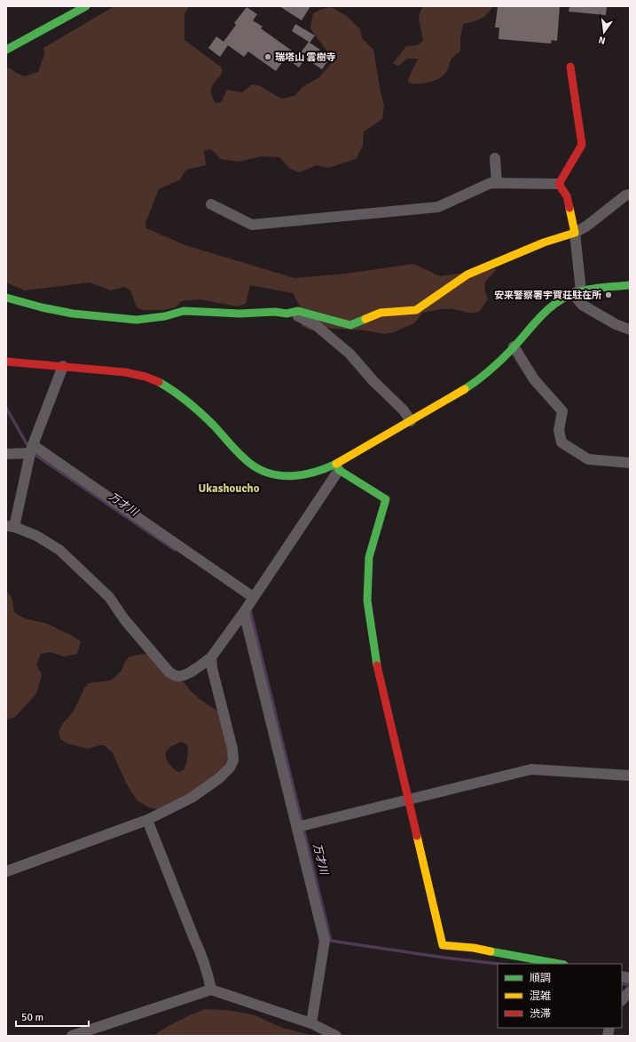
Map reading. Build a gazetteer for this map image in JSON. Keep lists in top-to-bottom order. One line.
{"districts":["Ukashoucho"],"water":["万才川"],"places":["瑞塔山 雲樹寺","安来警察署宇賀荘駐在所"],"legend":["順調","混雑","渋滞"],"scale_bar":"50 m","north":"bottom"}
